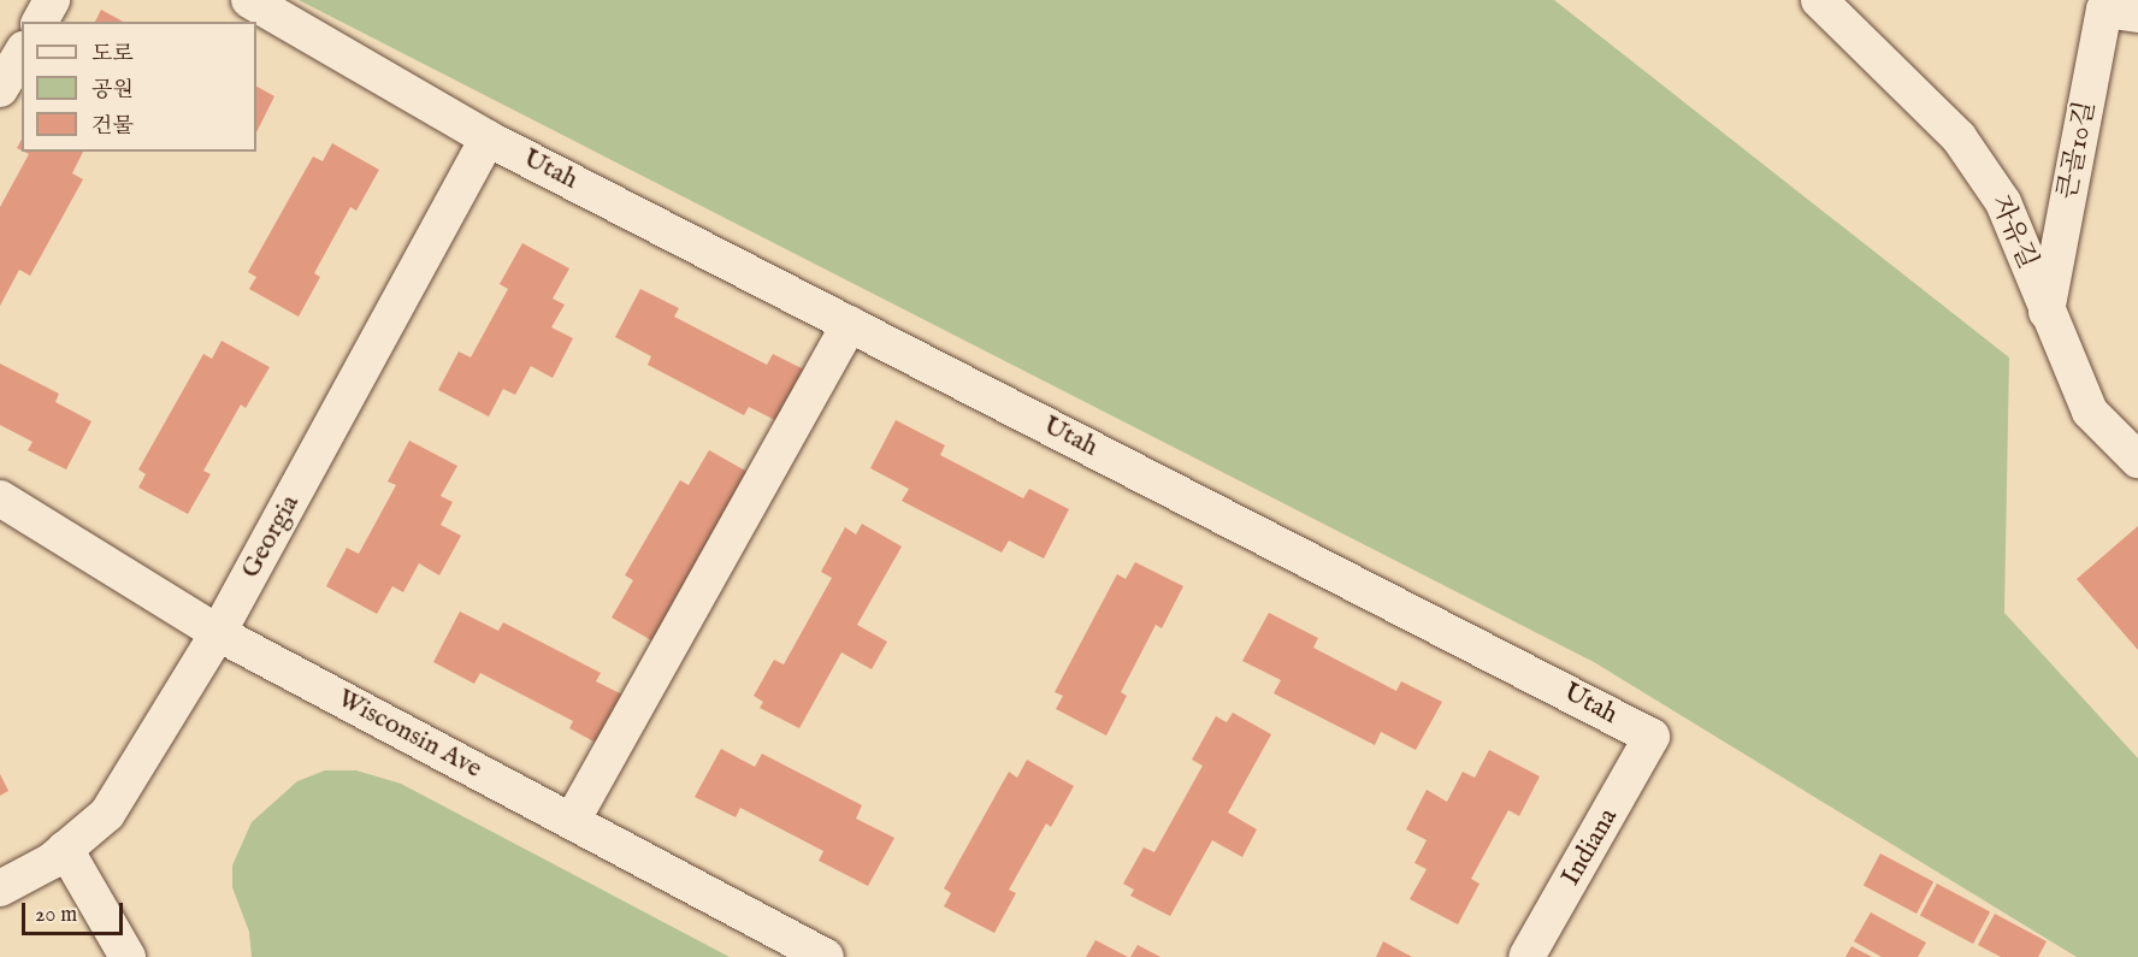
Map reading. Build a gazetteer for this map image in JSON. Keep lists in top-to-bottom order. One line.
{"streets":{"street":["큰골10길","Utah","자유길","Georgia","Wisconsin Ave","Indiana"]},"crossings":[["큰골10길","자유길"],["Utah","Georgia"],["Utah","Indiana"],["Georgia","Wisconsin Ave"]],"legend":["도로","공원","건물"],"scale_bar":"20 m"}
